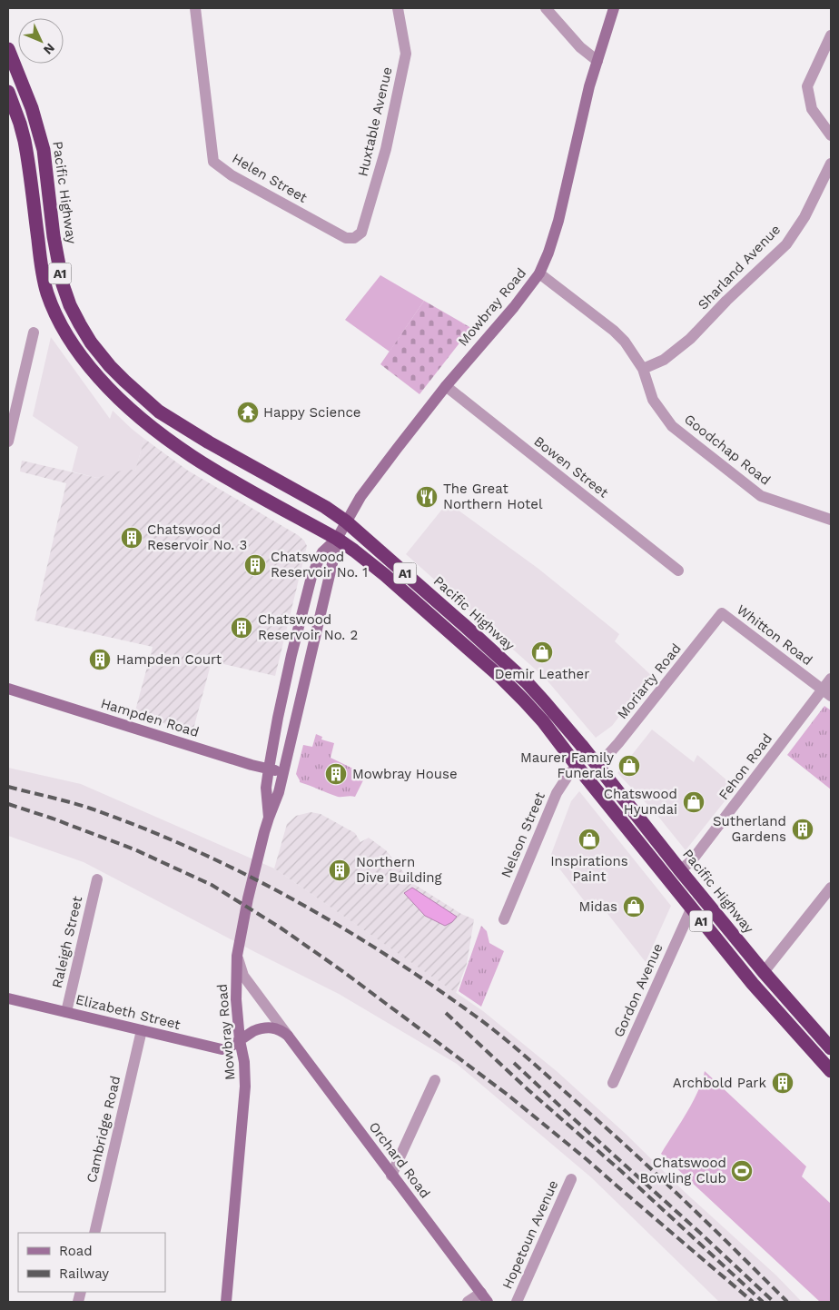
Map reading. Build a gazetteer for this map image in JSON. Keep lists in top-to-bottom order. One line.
{"streets":{"highway":["Pacific Highway","A1"],"main road":["Mowbray Road","Hampden Road","Elizabeth Street","Orchard Road"],"street":["Huxtable Avenue","Helen Street","Sharland Avenue","Goodchap Road","Bowen Street","Whitton Road","Moriarty Road","Fehon Road","Nelson Street","Raleigh Street","Gordon Avenue","Cambridge Road","Hopetoun Avenue"]},"crossings":[["Huxtable Avenue","Helen Street"],["Pacific Highway","Mowbray Road"],["Pacific Highway","Moriarty Road"],["Pacific Highway","Fehon Road"],["Sharland Avenue","Goodchap Road"],["A1","Mowbray Road"],["A1","Nelson Street"],["A1","Gordon Avenue"],["Mowbray Road","Goodchap Road"],["Mowbray Road","Bowen Street"],["Mowbray Road","Hampden Road"],["Mowbray Road","Elizabeth Street"],["Mowbray Road","Orchard Road"],["Whitton Road","Moriarty Road"],["Whitton Road","Fehon Road"],["Raleigh Street","Elizabeth Street"],["Elizabeth Street","Cambridge Road"]],"places":{"temple":["Happy Science"],"restaurant":["The Great Northern Hotel"],"building":["Chatswood Reservoir No. 3","Chatswood Reservoir No. 1","Chatswood Reservoir No. 2","Hampden Court","Mowbray House","Sutherland Gardens","Northern Dive Building","Archbold Park"],"shop":["Demir Leather","Maurer Family Funerals","Chatswood Hyundai","Inspirations Paint","Midas"],"sports":["Chatswood Bowling Club"]},"legend":["Road","Railway"],"north":"bottom right"}
